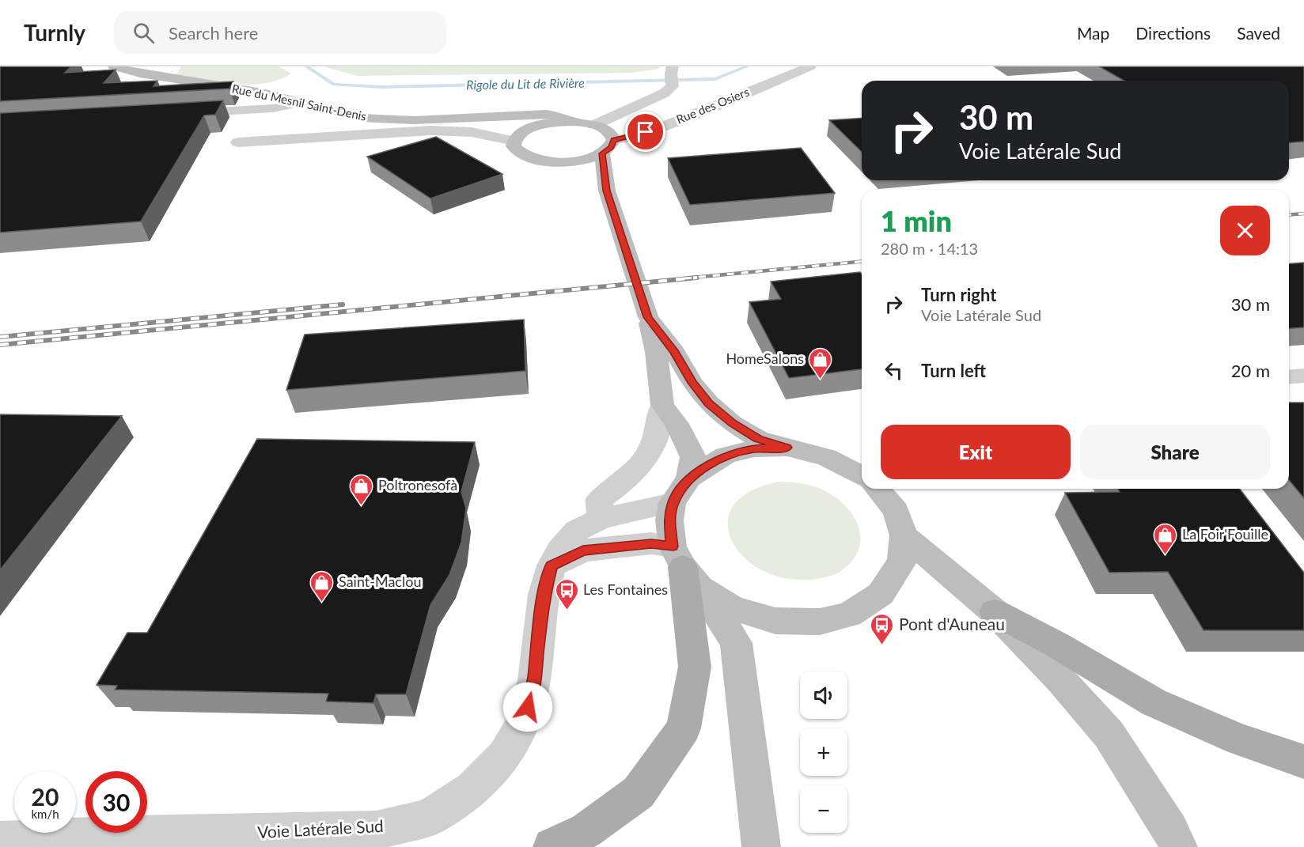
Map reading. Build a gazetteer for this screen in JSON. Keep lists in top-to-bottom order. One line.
{"streets":{"street":["Rue du Mesnil Saint-Denis","Rue des Osiers","Voie Latérale Sud"]},"water":["Rigole du Lit de Rivière"],"places":{"shop":["HomeSalons","Poltronesofà","La Foir'Fouille","Saint-Maclou"],"bus stop":["Les Fontaines","Pont d'Auneau"]},"page":{"header":"Turnly","search":"Search here","nav":["Map","Directions","Saved"],"turn":["30 m","Voie Latérale Sud"],"heading":["1 min","280 m · 14:13"],"list":[{"name":"Turn right","note":"Voie Latérale Sud","value":"30 m"},{"name":"Turn left","value":"20 m"}],"buttons":["Exit","Share"],"map_buttons":["+","−"],"speed":"20 km/h","limit":"30"}}
